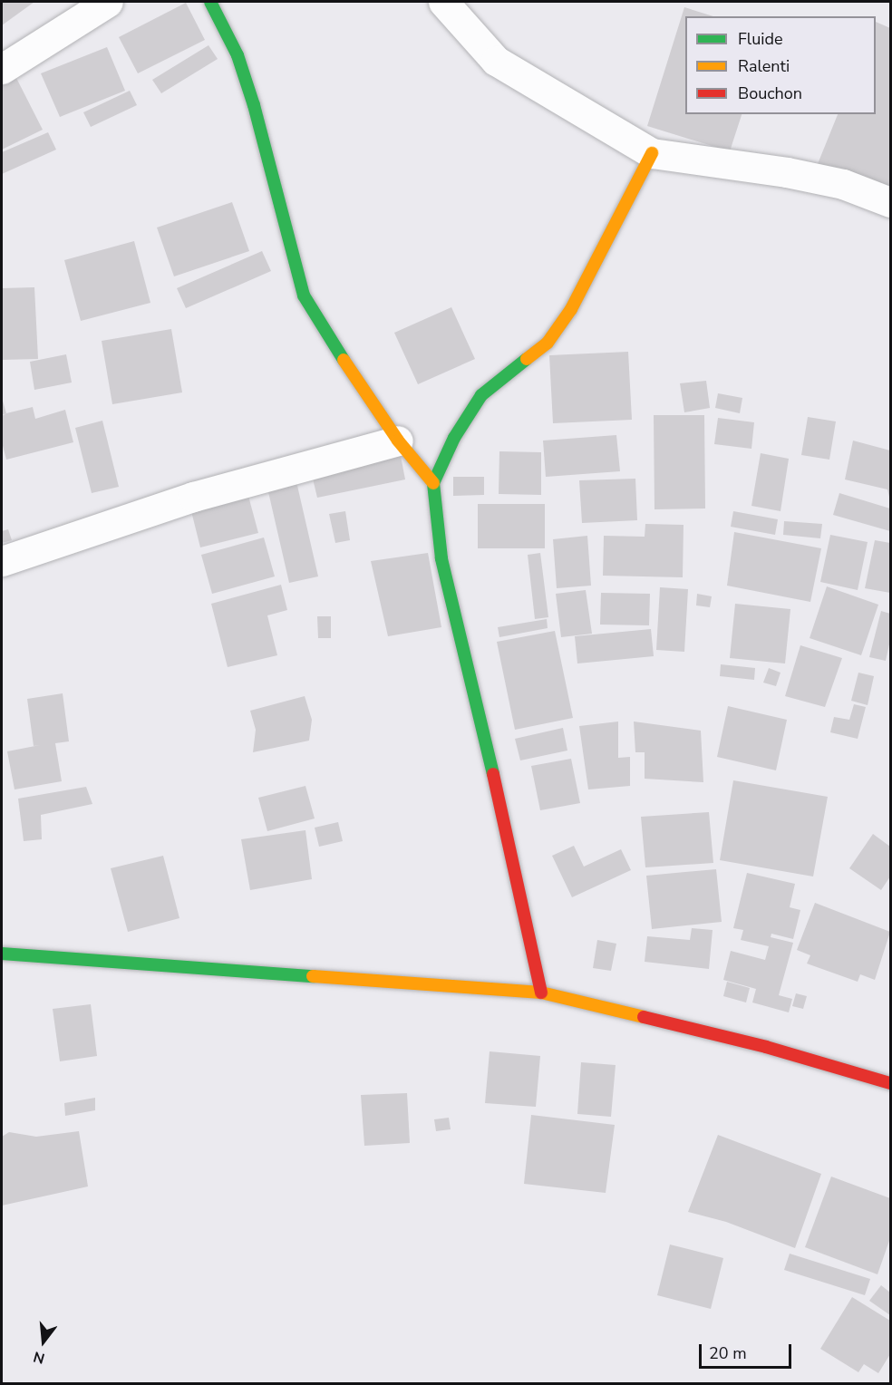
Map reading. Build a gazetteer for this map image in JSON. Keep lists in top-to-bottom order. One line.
{"legend":["Fluide","Ralenti","Bouchon"],"scale_bar":"20 m","north":"bottom"}
